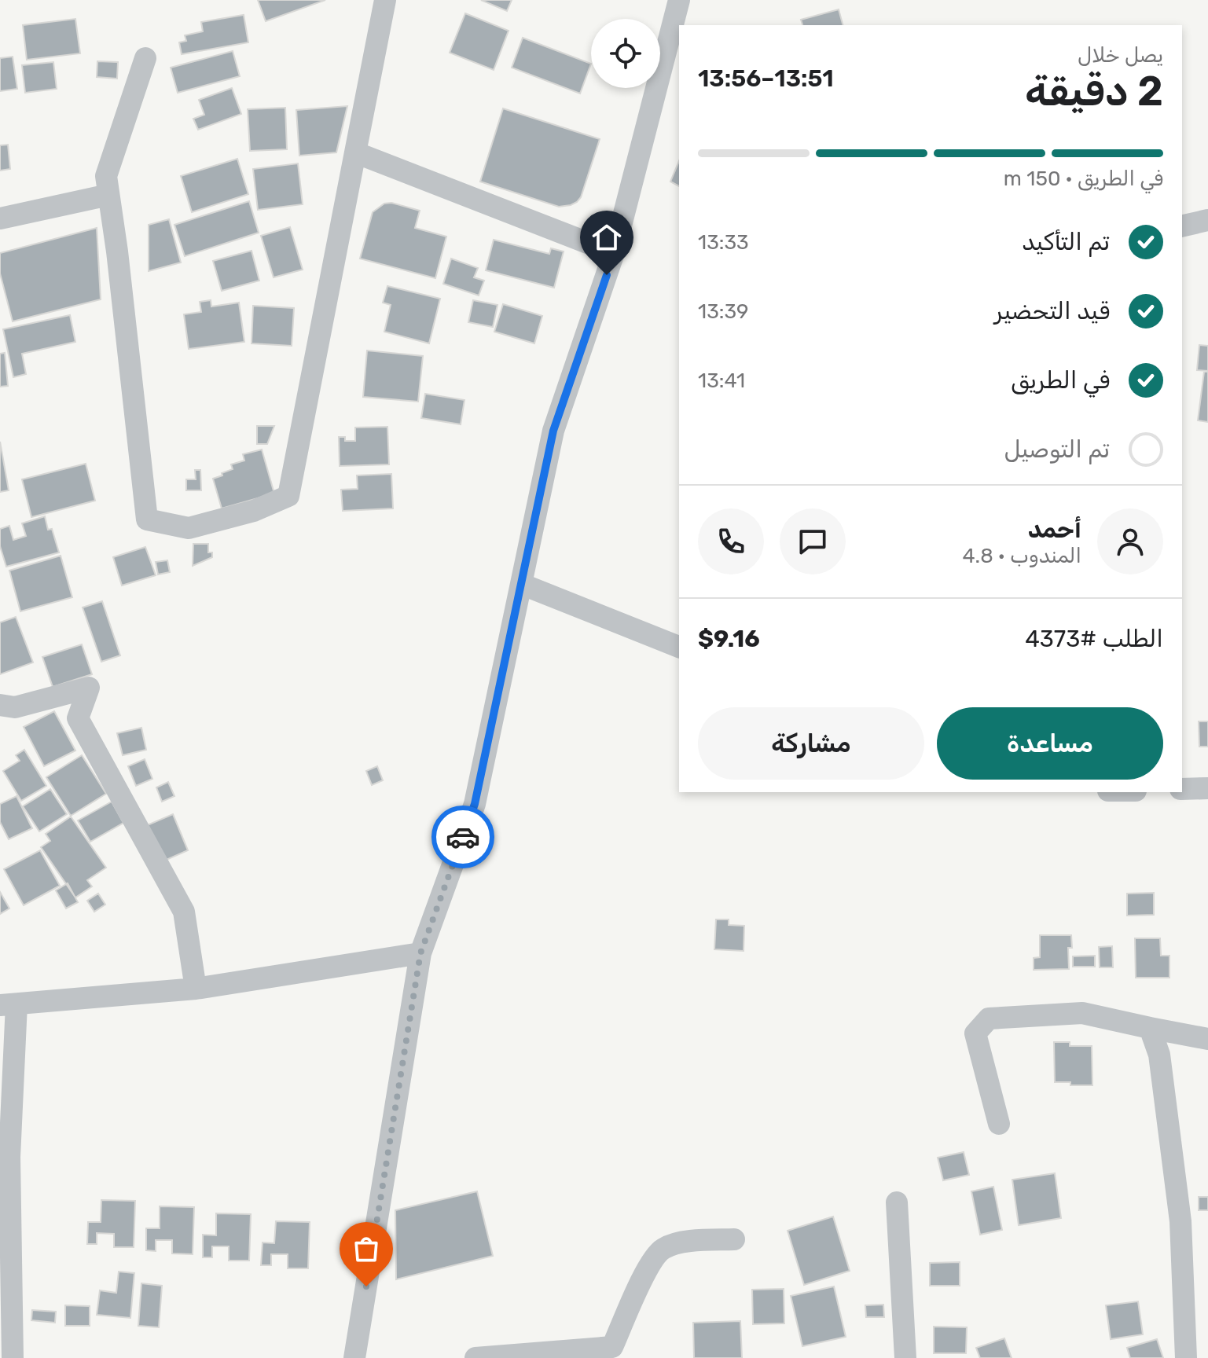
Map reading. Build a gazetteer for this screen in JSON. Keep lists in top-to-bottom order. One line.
{"page":{"heading":["2 دقيقة","يصل خلال","13:51–13:56"],"panel":["أحمد","المندوب · 4.8","الطلب #4373","$9.16"],"bar":"في الطريق · 150 m","list":[["تم التأكيد","13:33"],["قيد التحضير","13:39"],["في الطريق","13:41"],"تم التوصيل"],"buttons":["مساعدة","مشاركة"]}}
